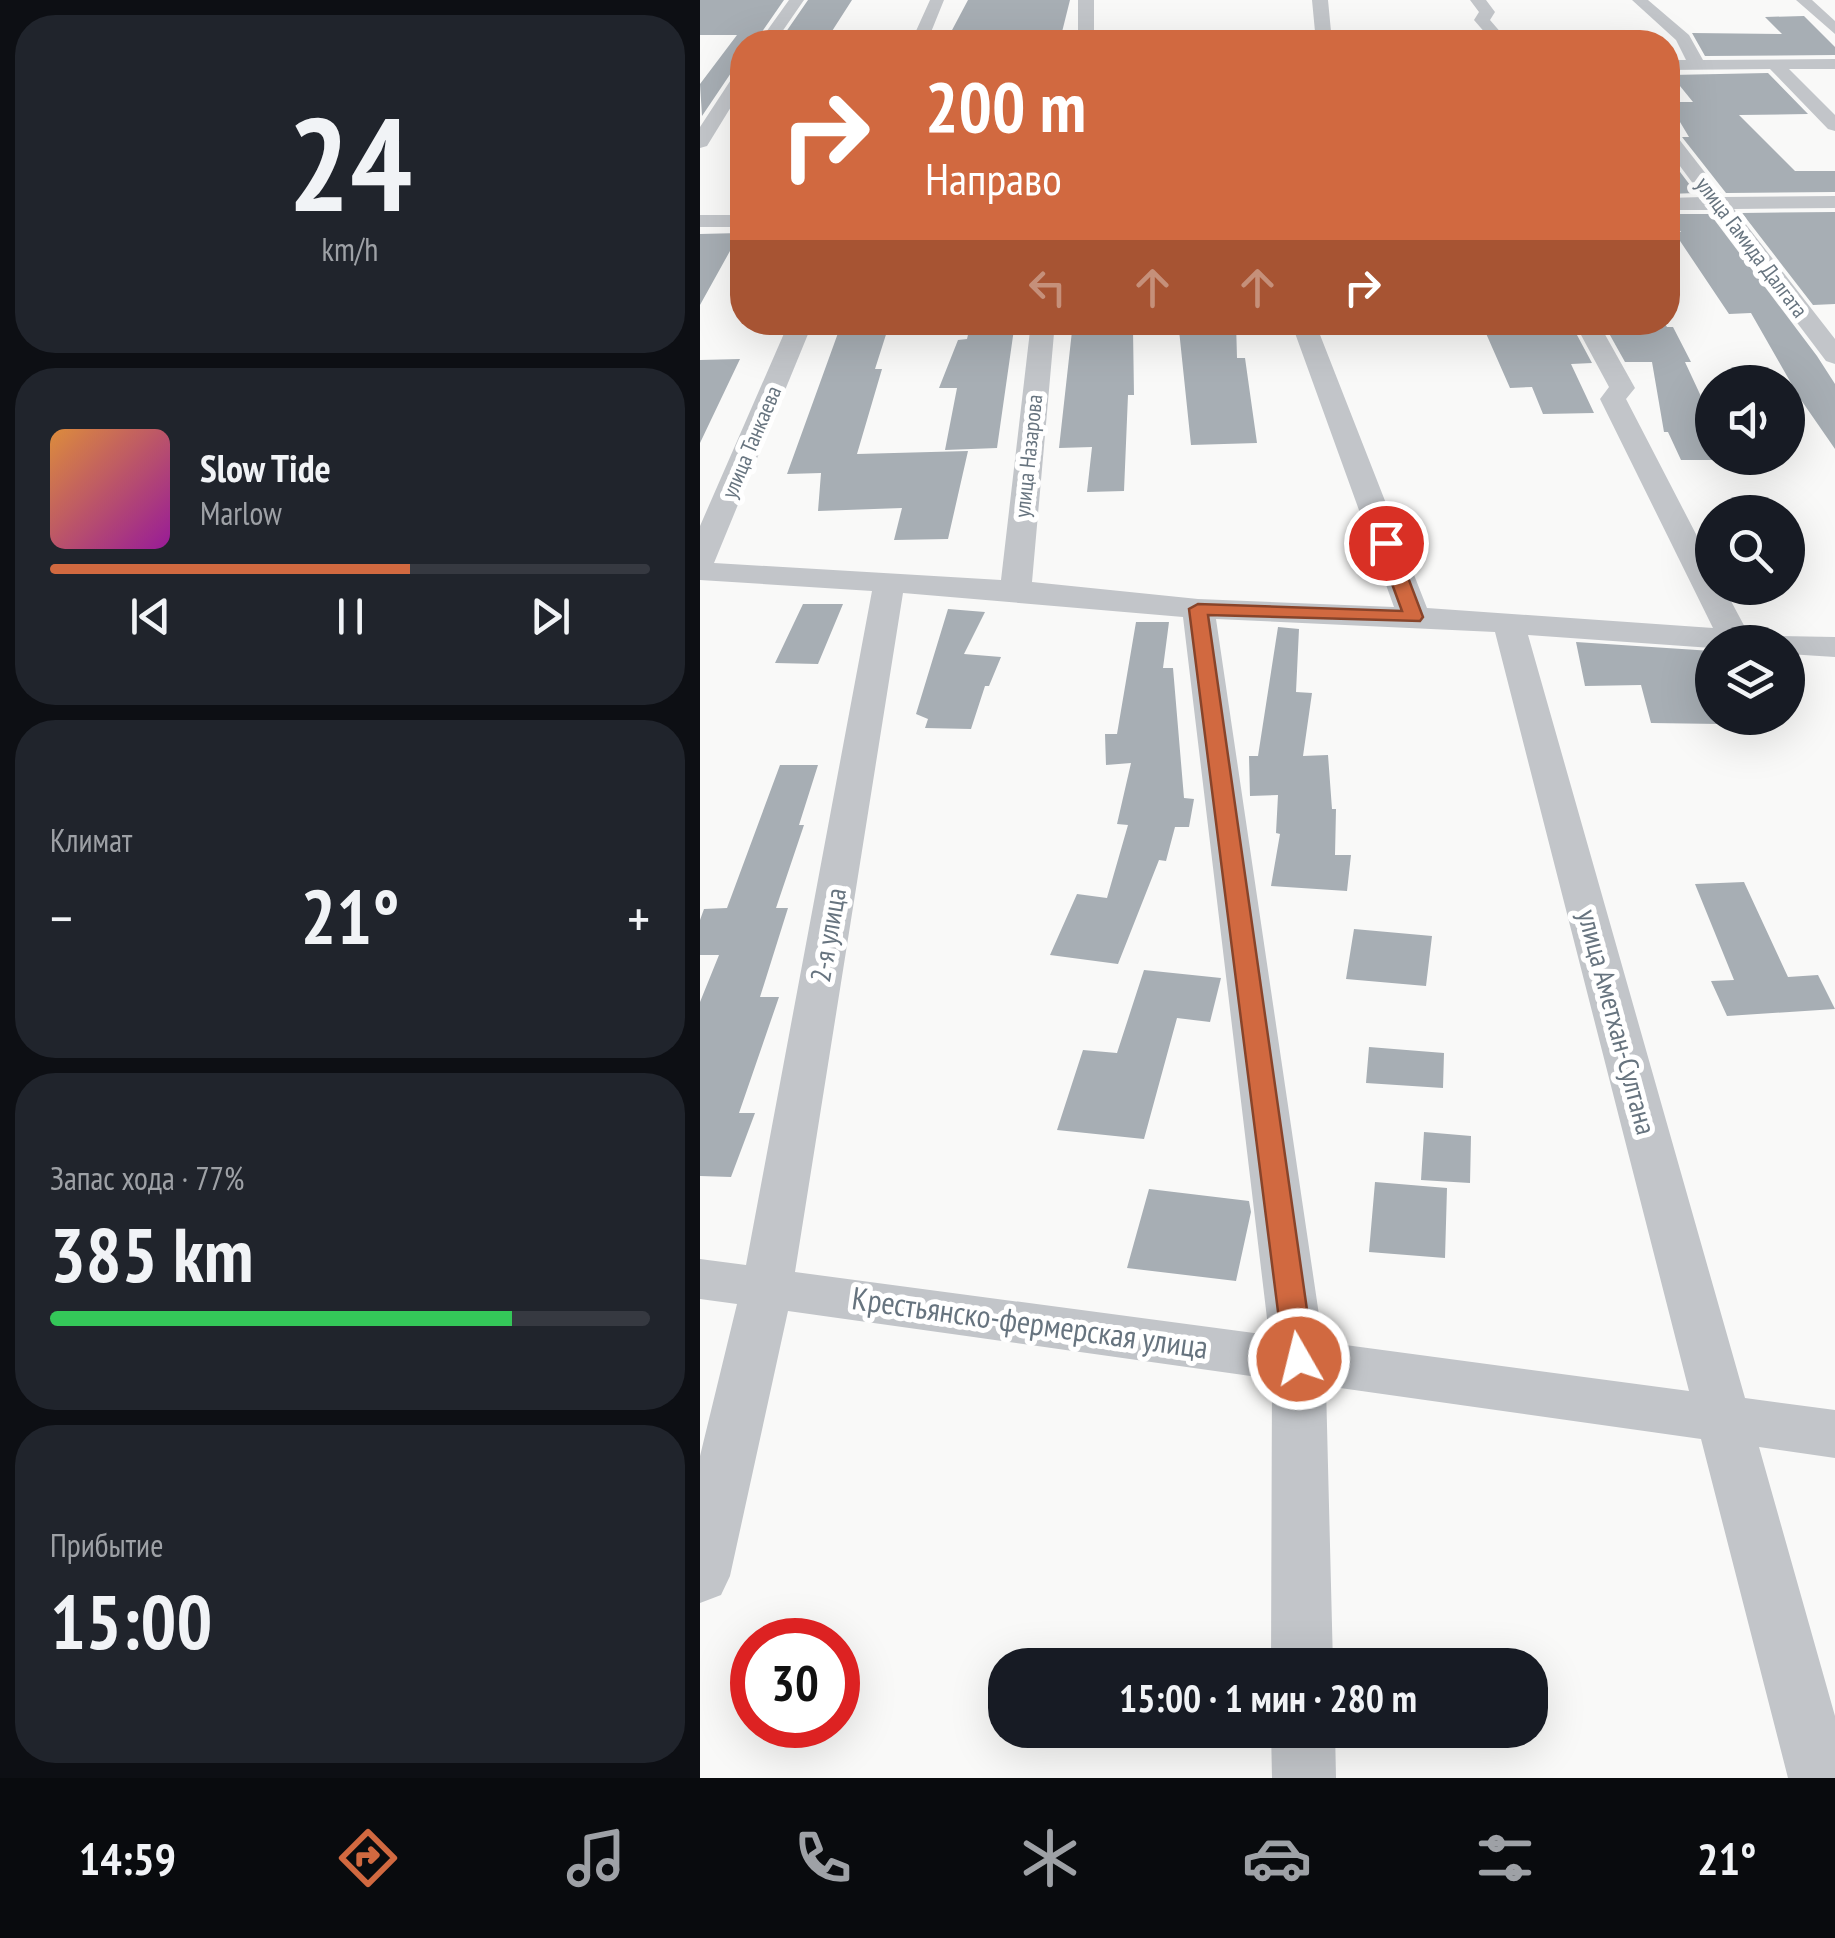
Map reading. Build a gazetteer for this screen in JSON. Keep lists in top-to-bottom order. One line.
{"streets":{"street":["улица Гамида Далгата","улица Танкаева","улица Назарова","2-я улица","улица Аметхан-Султана","Крестьянско-фермерская улица"]},"crossings":[["2-я улица","Крестьянско-фермерская улица"],["улица Аметхан-Султана","Крестьянско-фермерская улица"]],"page":{"tile":[["24","km/h"],"Климат",["Запас хода · 77%","385 km"],["Прибытие","15:00"]],"turn":["200 m","Направо"],"song":["Slow Tide","Marlow"],"heat":["−","21°","+"],"limit":"30","trip":"15:00 · 1 мин · 280 m","tabs":["14:59","21°"]}}
